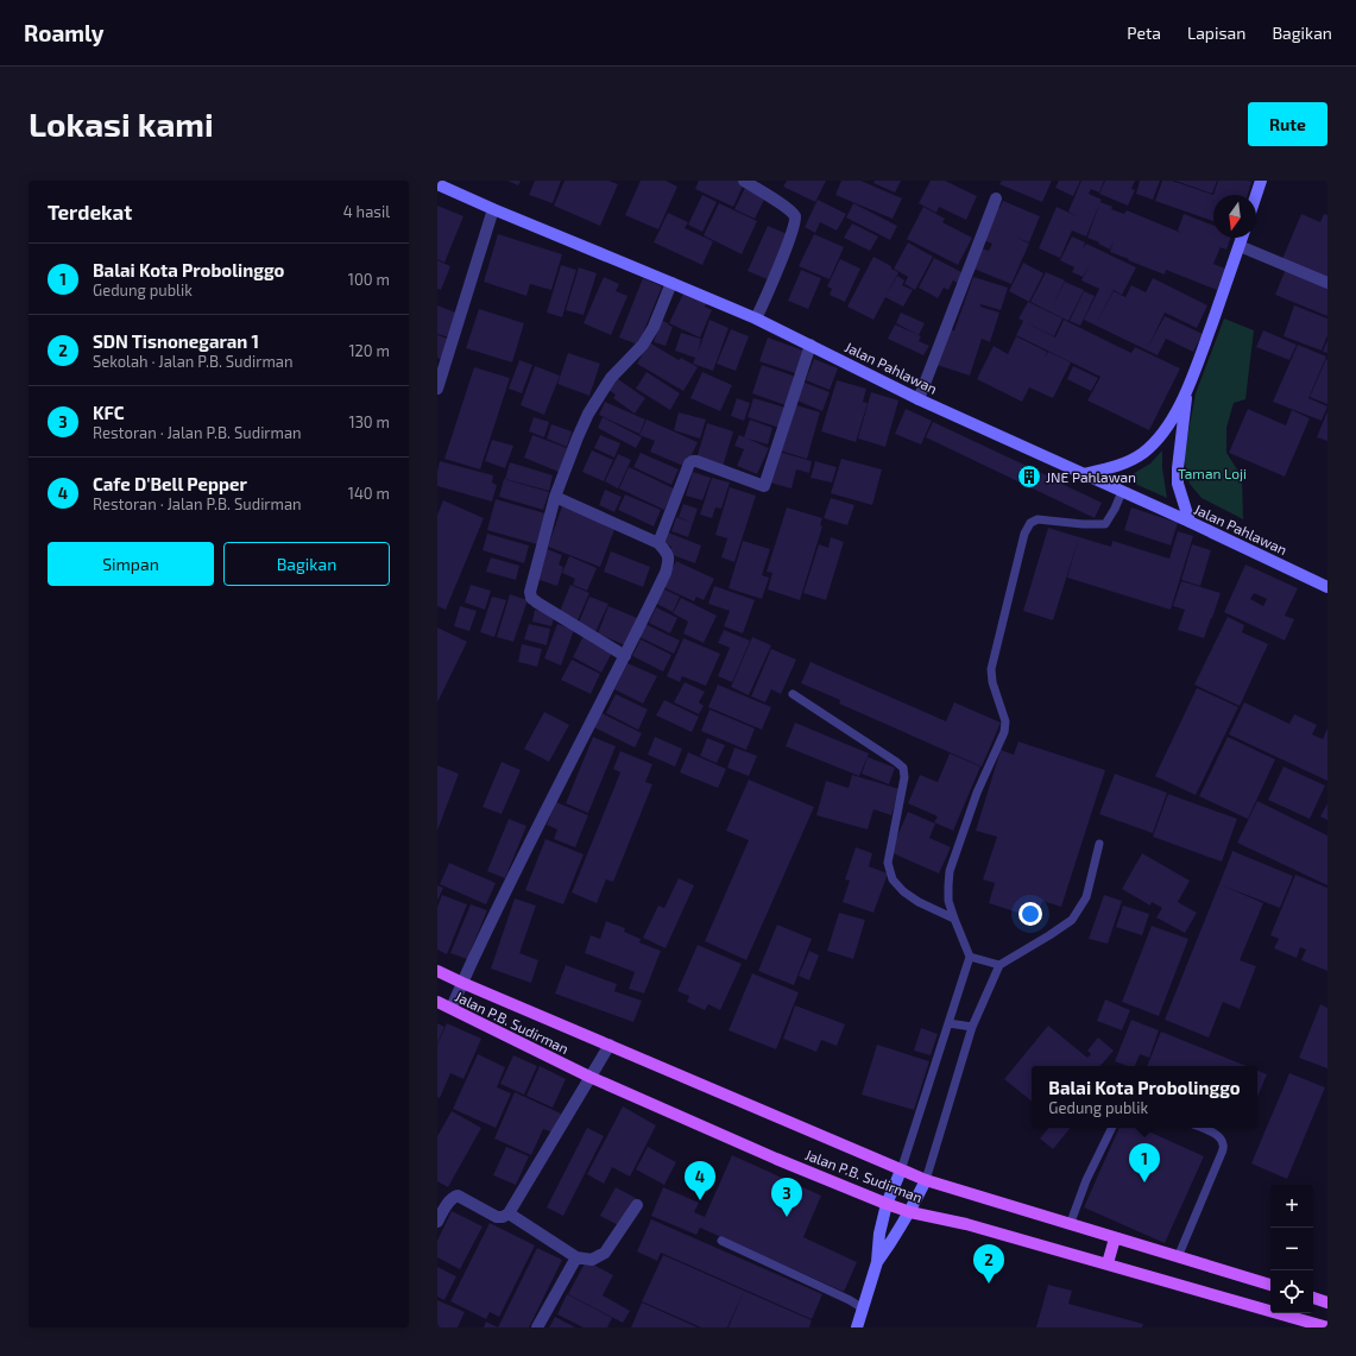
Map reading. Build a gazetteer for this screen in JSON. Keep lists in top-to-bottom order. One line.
{"streets":{"main road":["Jalan Pahlawan","Jalan P.B. Sudirman"]},"parks":["Taman Loji"],"places":{"building":["JNE Pahlawan"]},"north":"bottom","page":{"header":"Roamly","nav":["Peta","Lapisan","Bagikan"],"buttons":["Rute",["Simpan","Bagikan"]],"title":"Lokasi kami","heading":["Terdekat","4 hasil"],"list":[{"mark":"1","name":"Balai Kota Probolinggo","note":"Gedung publik","value":"100 m"},{"mark":"2","name":"SDN Tisnonegaran 1","note":"Sekolah · Jalan P.B. Sudirman","value":"120 m"},{"mark":"3","name":"KFC","note":"Restoran · Jalan P.B. Sudirman","value":"130 m"},{"mark":"4","name":"Cafe D'Bell Pepper","note":"Restoran · Jalan P.B. Sudirman","value":"140 m"}],"popup":["Balai Kota Probolinggo","Gedung publik"],"pins":["1","4","3","2"],"map_buttons":["+","−"]}}
